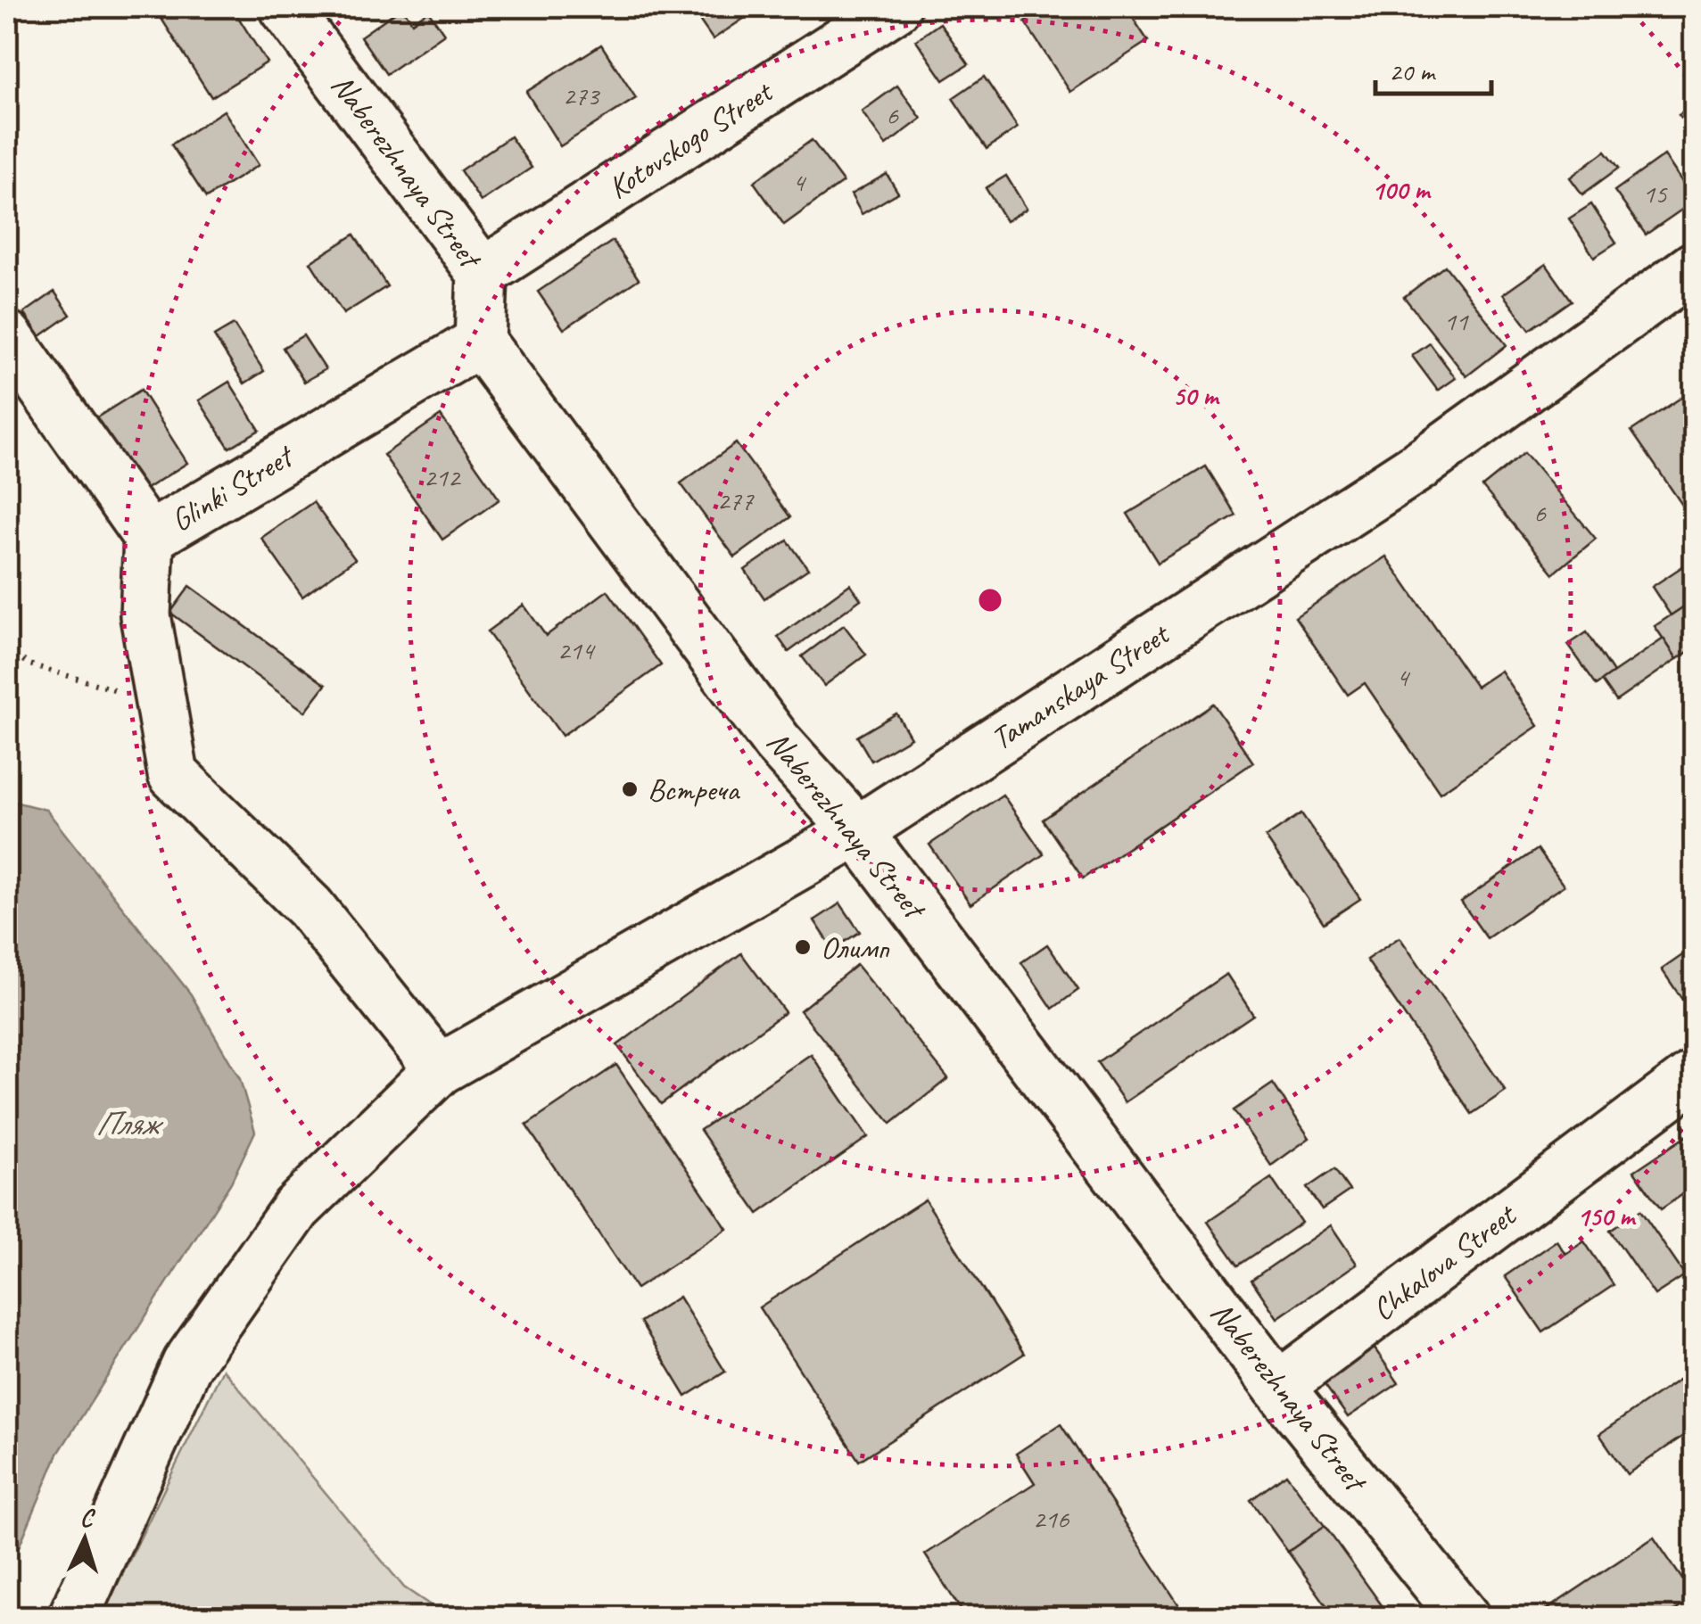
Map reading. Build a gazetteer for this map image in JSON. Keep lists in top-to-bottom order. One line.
{"streets":{"street":["Kotovskogo Street","Naberezhnaya Street","Glinki Street","Tamanskaya Street","Chkalova Street"]},"crossings":[["Kotovskogo Street","Naberezhnaya Street"],["Naberezhnaya Street","Glinki Street"],["Naberezhnaya Street","Tamanskaya Street"],["Naberezhnaya Street","Chkalova Street"]],"water":["Пляж"],"places":["Встреча","Олимп"],"house_numbers":["273","6","4","15","11","212","277","6","214","4","216"],"scale_bar":"20 m","north":"top","rings":["100 m","50 m","150 m"]}
